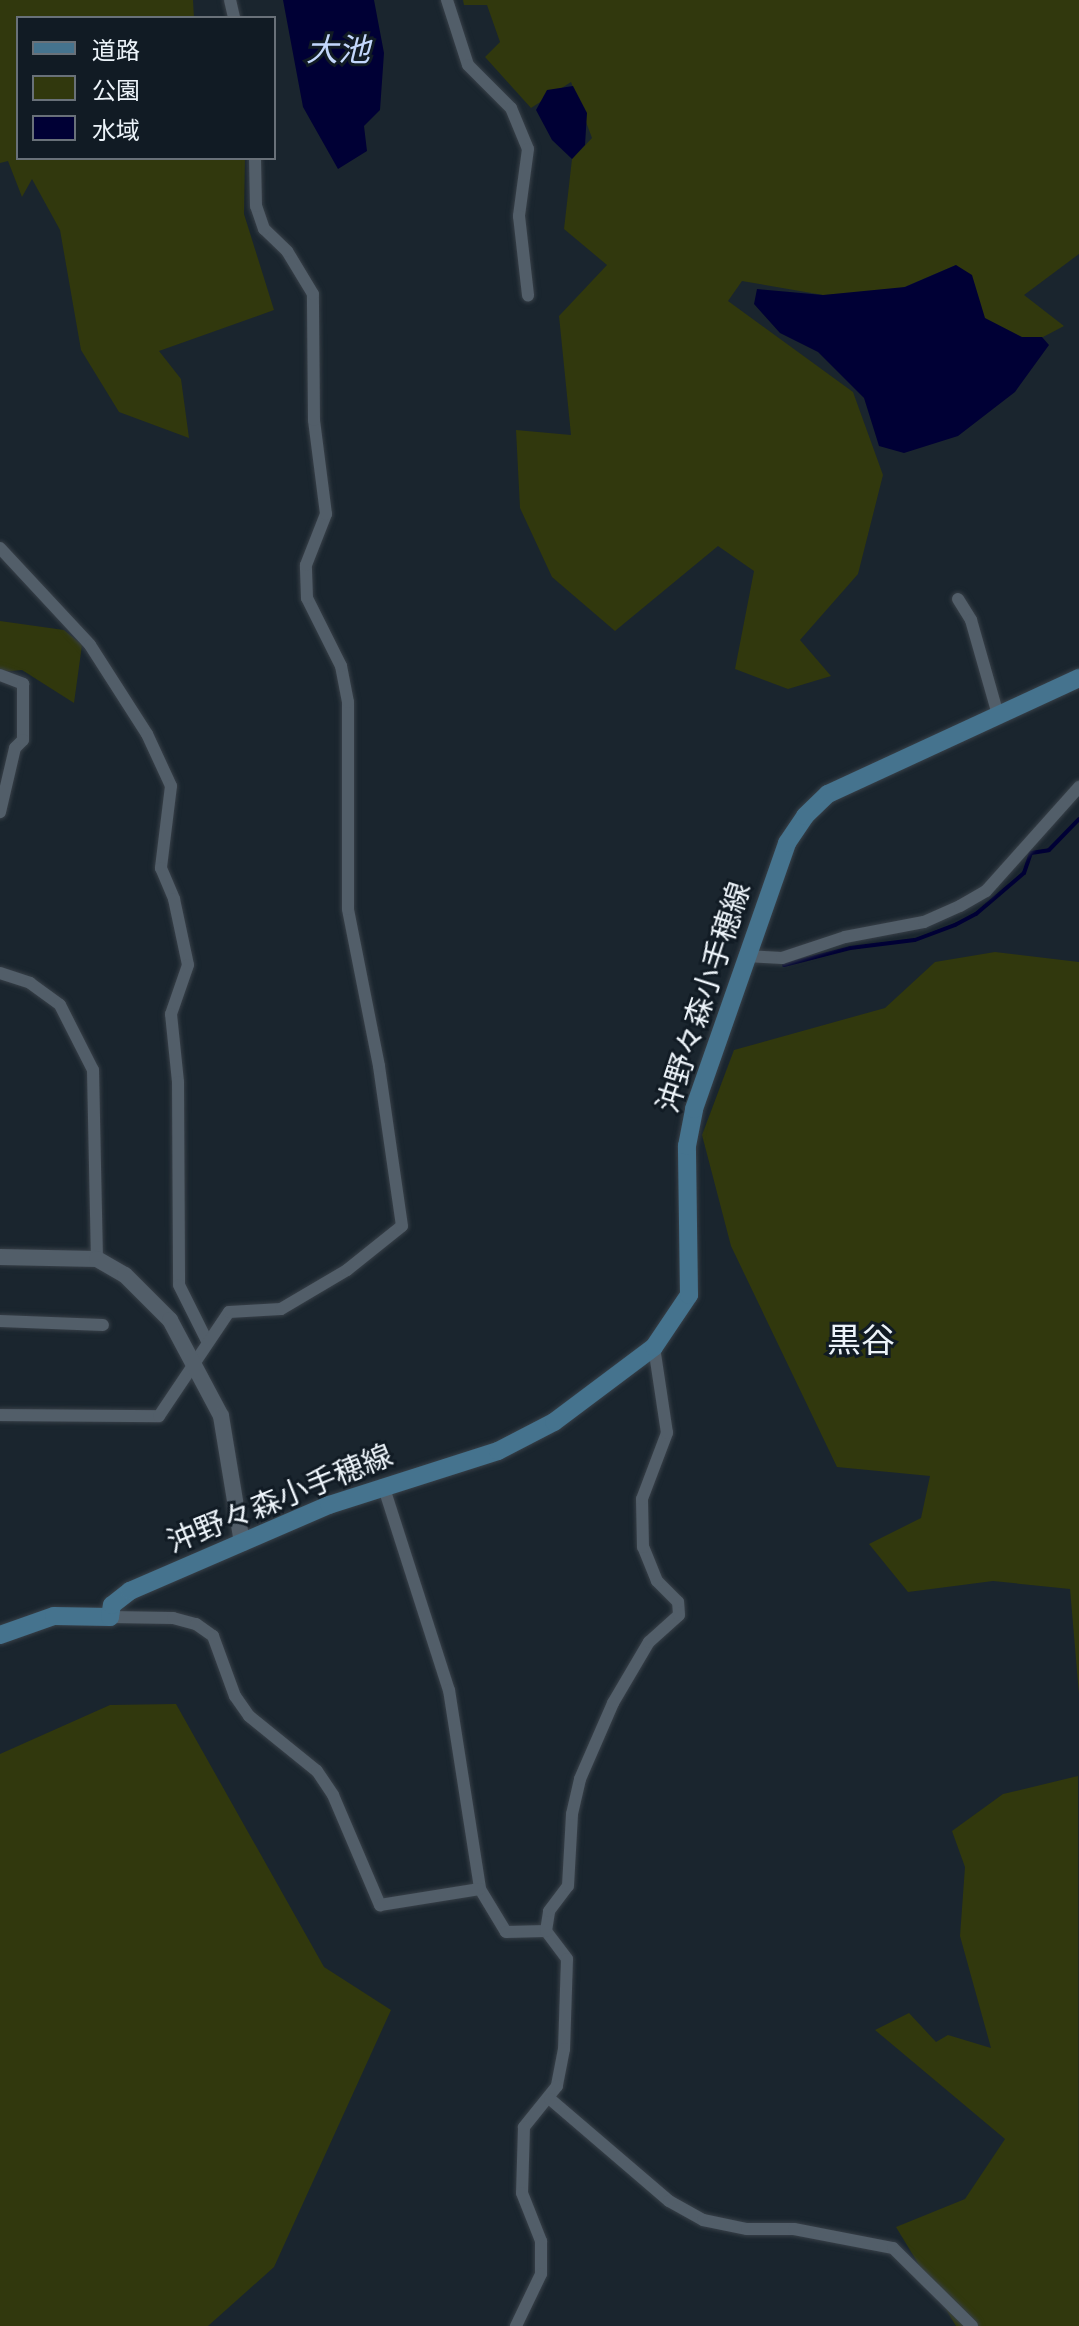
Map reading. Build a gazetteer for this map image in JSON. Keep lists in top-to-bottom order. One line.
{"streets":{"main road":["沖野々森小手穂線"]},"districts":["黒谷"],"water":["大池"],"legend":["道路","公園","水域"]}
